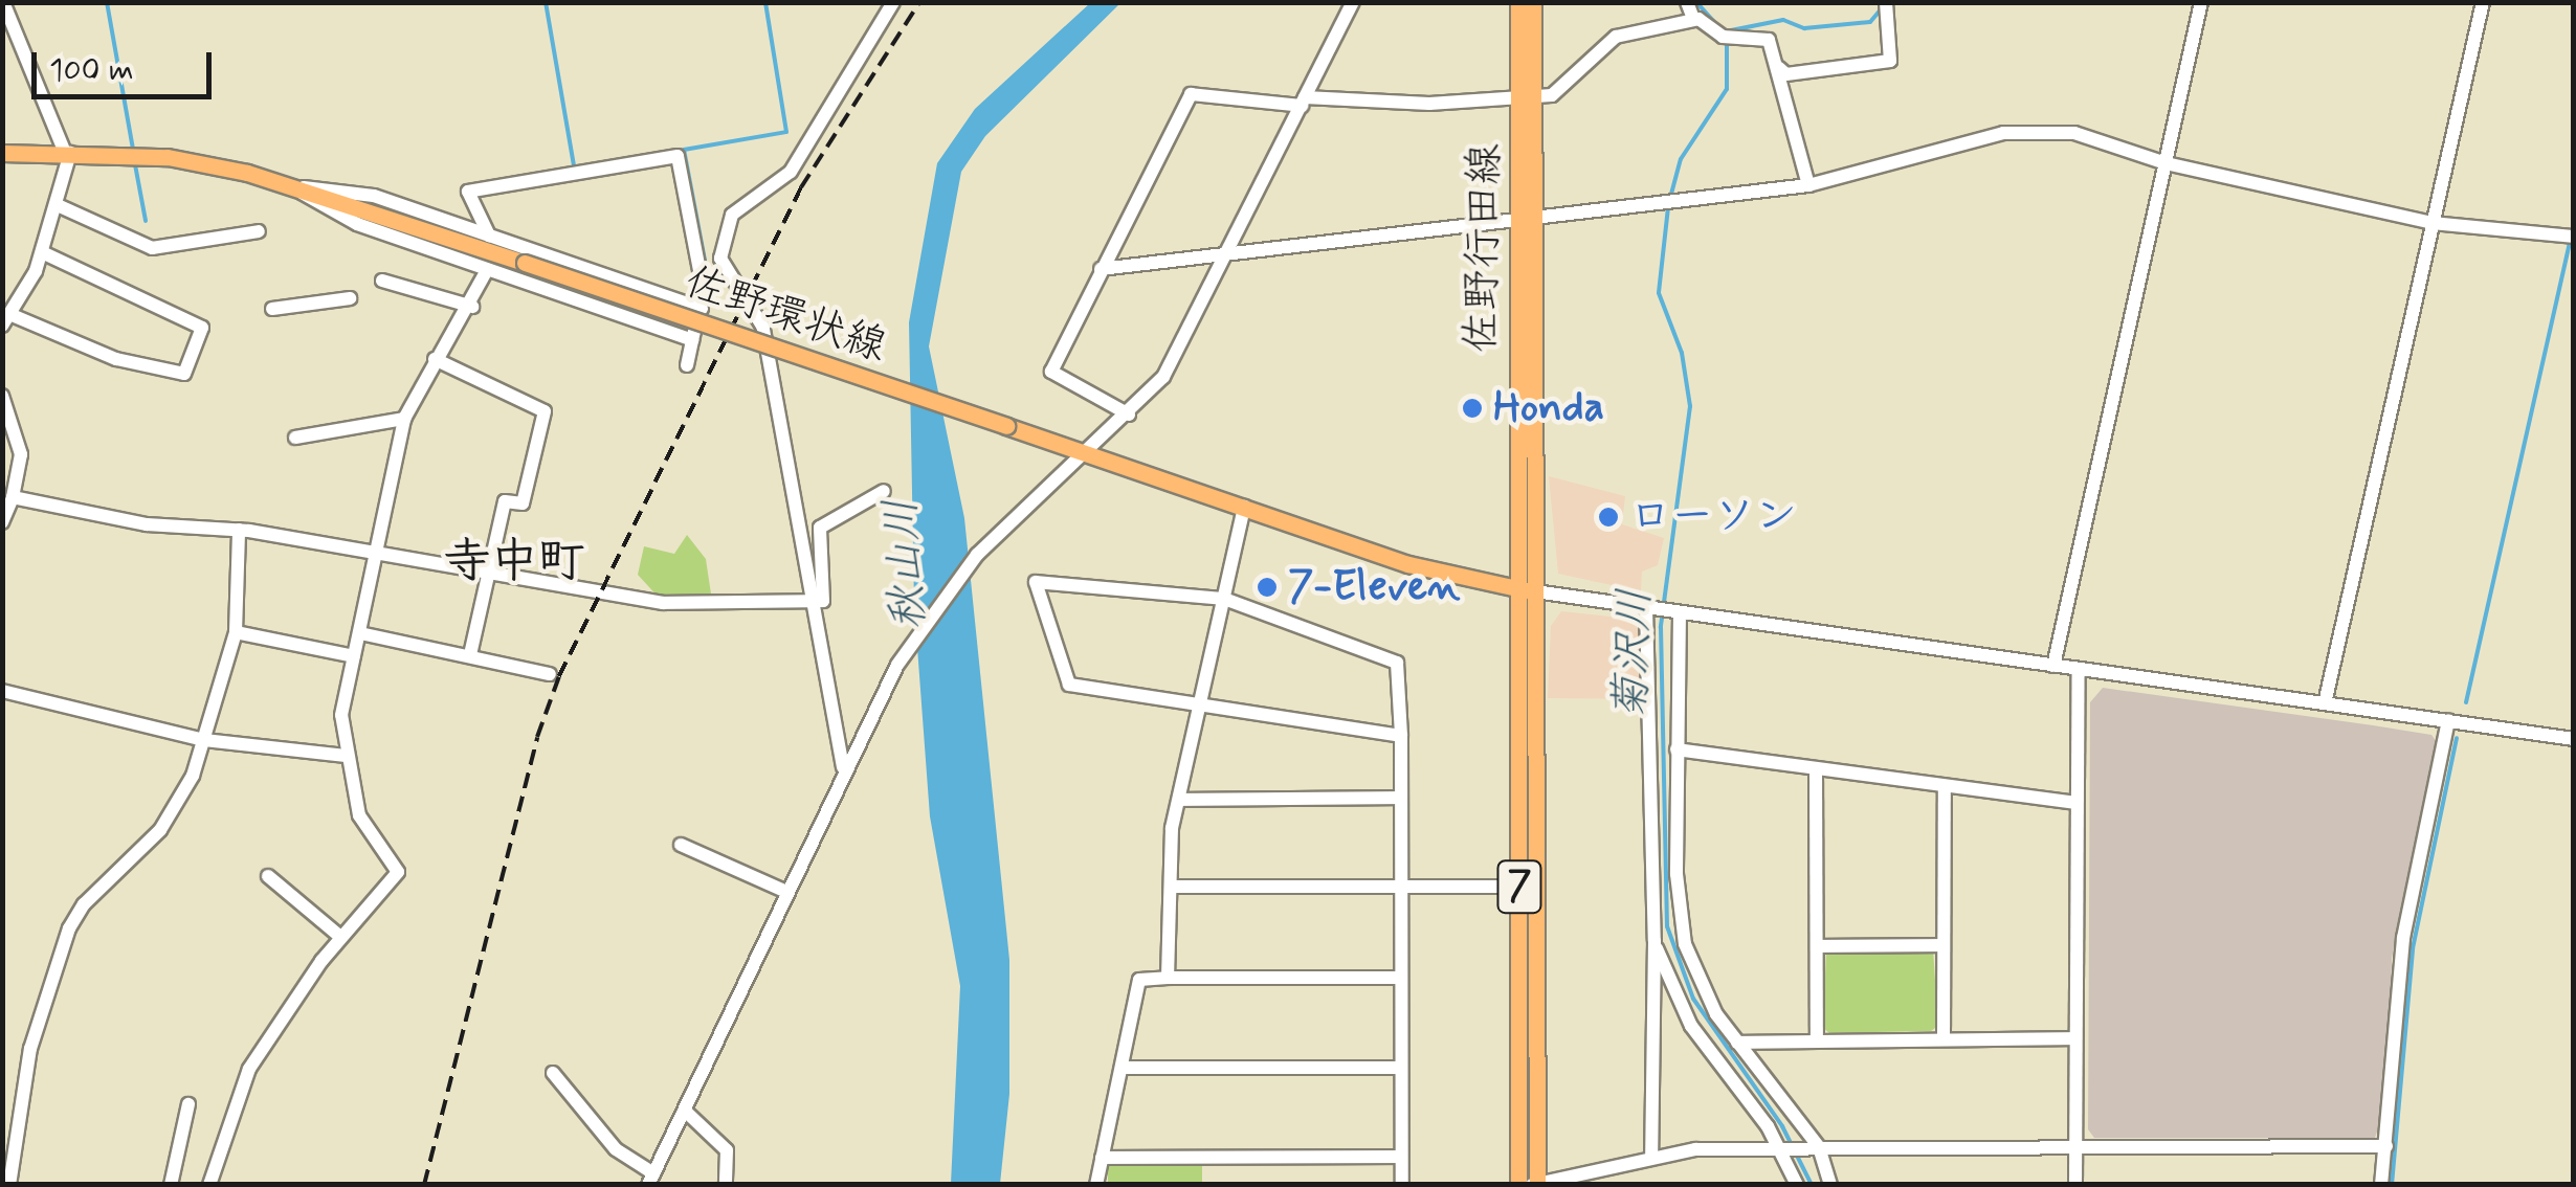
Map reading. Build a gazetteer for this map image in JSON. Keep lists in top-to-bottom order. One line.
{"streets":{"main road":["佐野行田線","佐野環状線","7"]},"crossings":[["佐野行田線","佐野環状線"]],"districts":["寺中町"],"water":["秋山川","菊沢川"],"places":["Honda","ローソン","7-Eleven"],"scale_bar":"100 m"}
